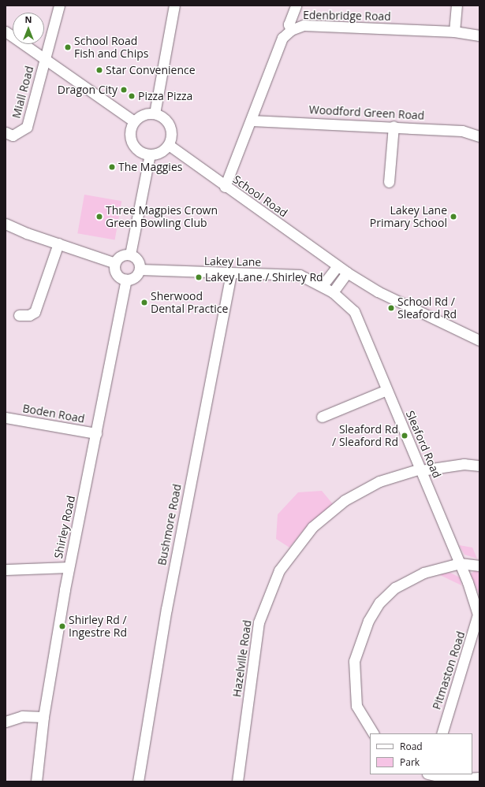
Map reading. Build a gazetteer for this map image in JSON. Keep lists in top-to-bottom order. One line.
{"streets":{"street":["Edenbridge Road","Miall Road","Woodford Green Road","School Road","Lakey Lane","Boden Road","Sleaford Road","Bushmore Road","Shirley Road","Hazelville Road","Pitmaston Road"]},"crossings":[["Edenbridge Road","Woodford Green Road"],["Edenbridge Road","School Road"],["Lakey Lane","Sleaford Road"],["Lakey Lane","Bushmore Road"],["Lakey Lane","Shirley Road"],["Boden Road","Shirley Road"],["Sleaford Road","Hazelville Road"],["Sleaford Road","Pitmaston Road"]],"places":["School Road Fish and Chips","Star Convenience","Dragon City","Pizza Pizza","The Maggies","Three Magpies Crown Green Bowling Club","Lakey Lane Primary School","Lakey Lane / Shirley Rd","Sherwood Dental Practice","School Rd / Sleaford Rd","Sleaford Rd / Sleaford Rd","Shirley Rd / Ingestre Rd"],"legend":["Road","Park"],"north":"top"}
